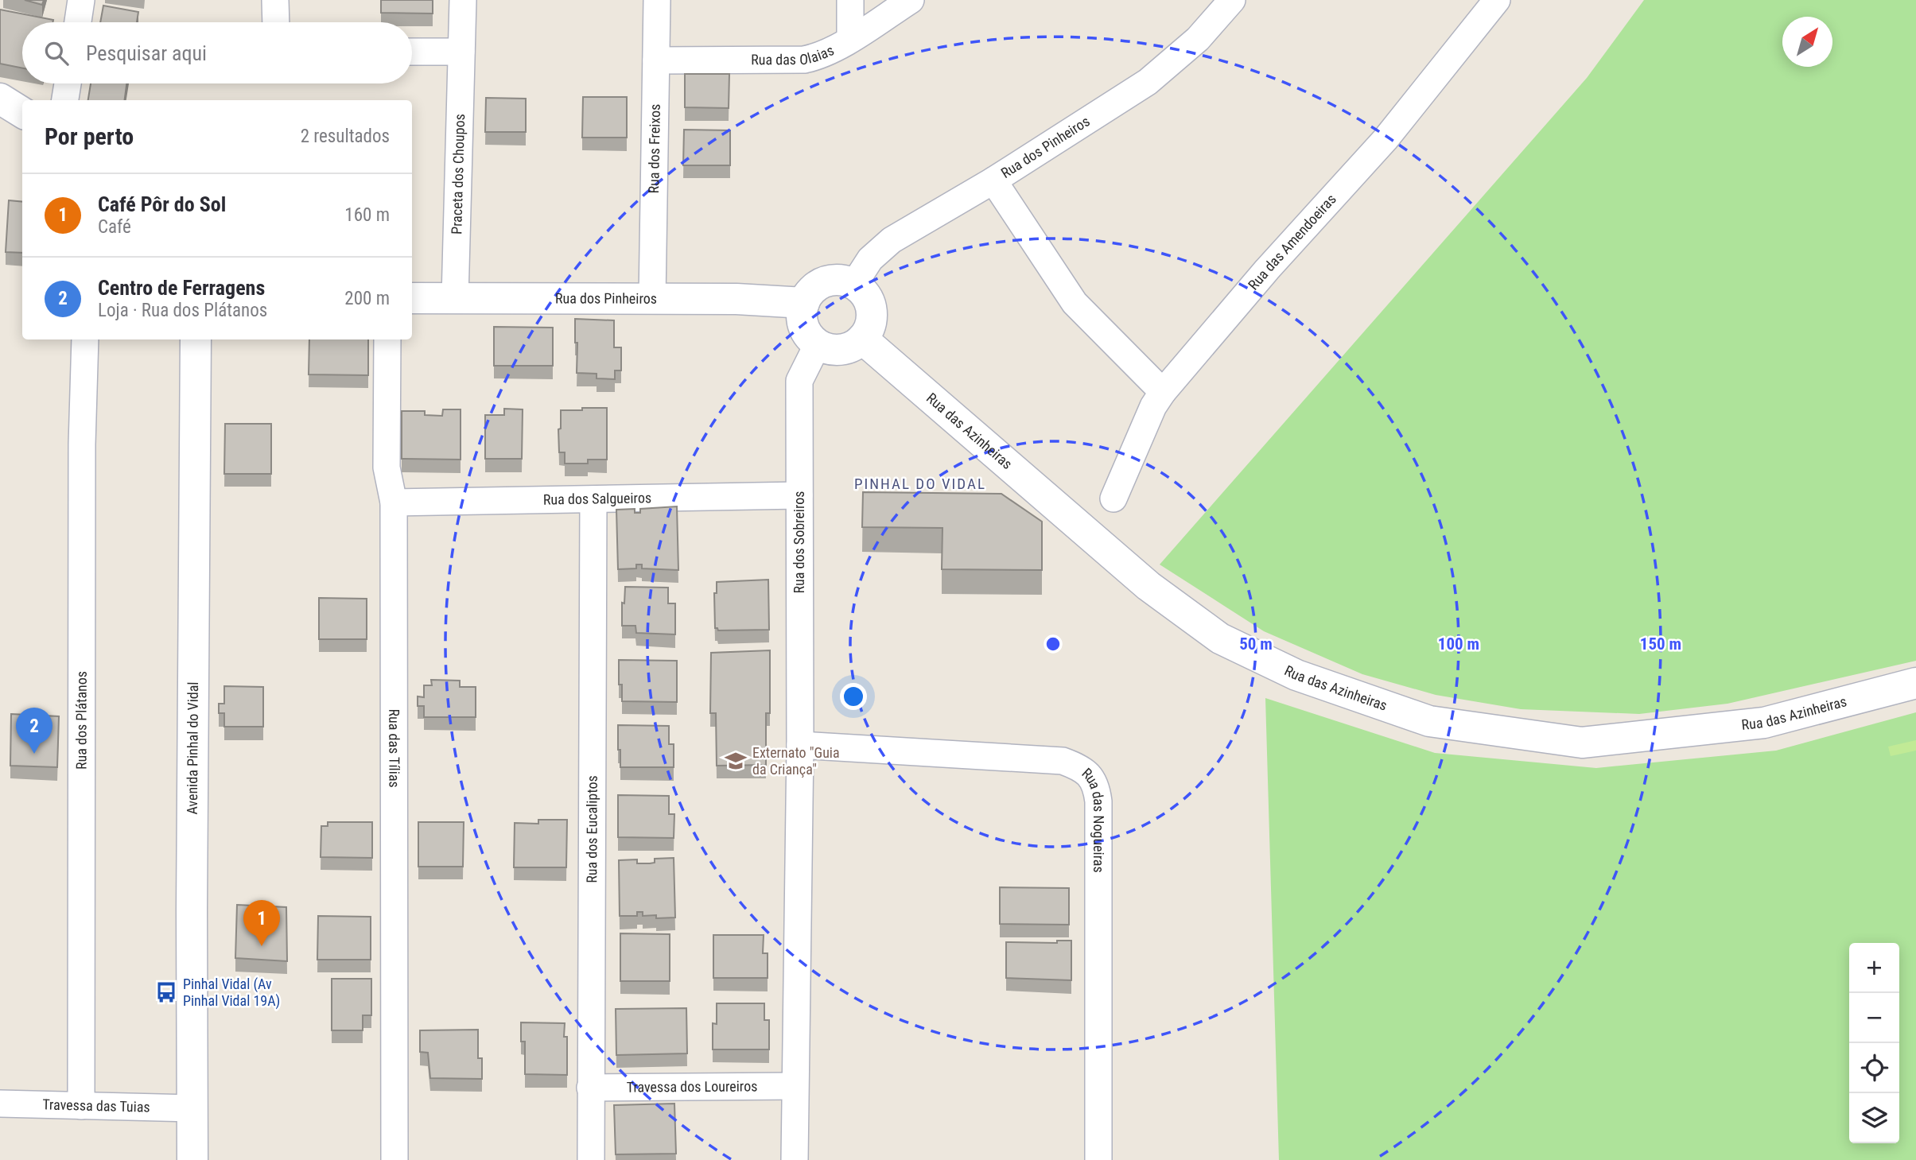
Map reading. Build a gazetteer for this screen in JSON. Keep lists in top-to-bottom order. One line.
{"streets":{"street":["Rua das Olaias","Rua dos Pinheiros","Rua dos Freixos","Praceta dos Choupos","Rua das Amendoeiras","Rua das Azinheiras","Rua dos Salgueiros","Rua dos Sobreiros","Rua dos Plátanos","Avenida Pinhal do Vidal","Rua das Tílias","Rua das Nogueiras","Rua dos Eucaliptos","Travessa dos Loureiros","Travessa das Tuias"]},"crossings":[["Rua das Olaias","Rua dos Freixos"],["Rua dos Pinheiros","Rua dos Freixos"],["Rua dos Pinheiros","Praceta dos Choupos"],["Rua dos Pinheiros","Rua das Azinheiras"],["Rua dos Pinheiros","Rua dos Sobreiros"],["Rua das Azinheiras","Rua dos Sobreiros"],["Rua dos Salgueiros","Rua dos Sobreiros"],["Rua dos Salgueiros","Rua das Tílias"],["Rua dos Salgueiros","Rua dos Eucaliptos"],["Rua dos Sobreiros","Rua das Nogueiras"],["Rua dos Sobreiros","Travessa dos Loureiros"],["Rua dos Plátanos","Travessa das Tuias"],["Avenida Pinhal do Vidal","Travessa das Tuias"],["Rua dos Eucaliptos","Travessa dos Loureiros"]],"districts":["PINHAL DO VIDAL"],"places":{"school or university":["Externato \"Guia da Criança\""],"bus stop":["Pinhal Vidal (Av Pinhal Vidal 19A)"]},"north":"top right","page":{"search":"Pesquisar aqui","heading":["Por perto","2 resultados"],"list":[{"mark":"1","name":"Café Pôr do Sol","note":"Café","value":"160 m"},{"mark":"2","name":"Centro de Ferragens","note":"Loja · Rua dos Plátanos","value":"200 m"}],"pins":["2","1"],"map_buttons":["+","−"]},"rings":["50 m","100 m","150 m"]}
